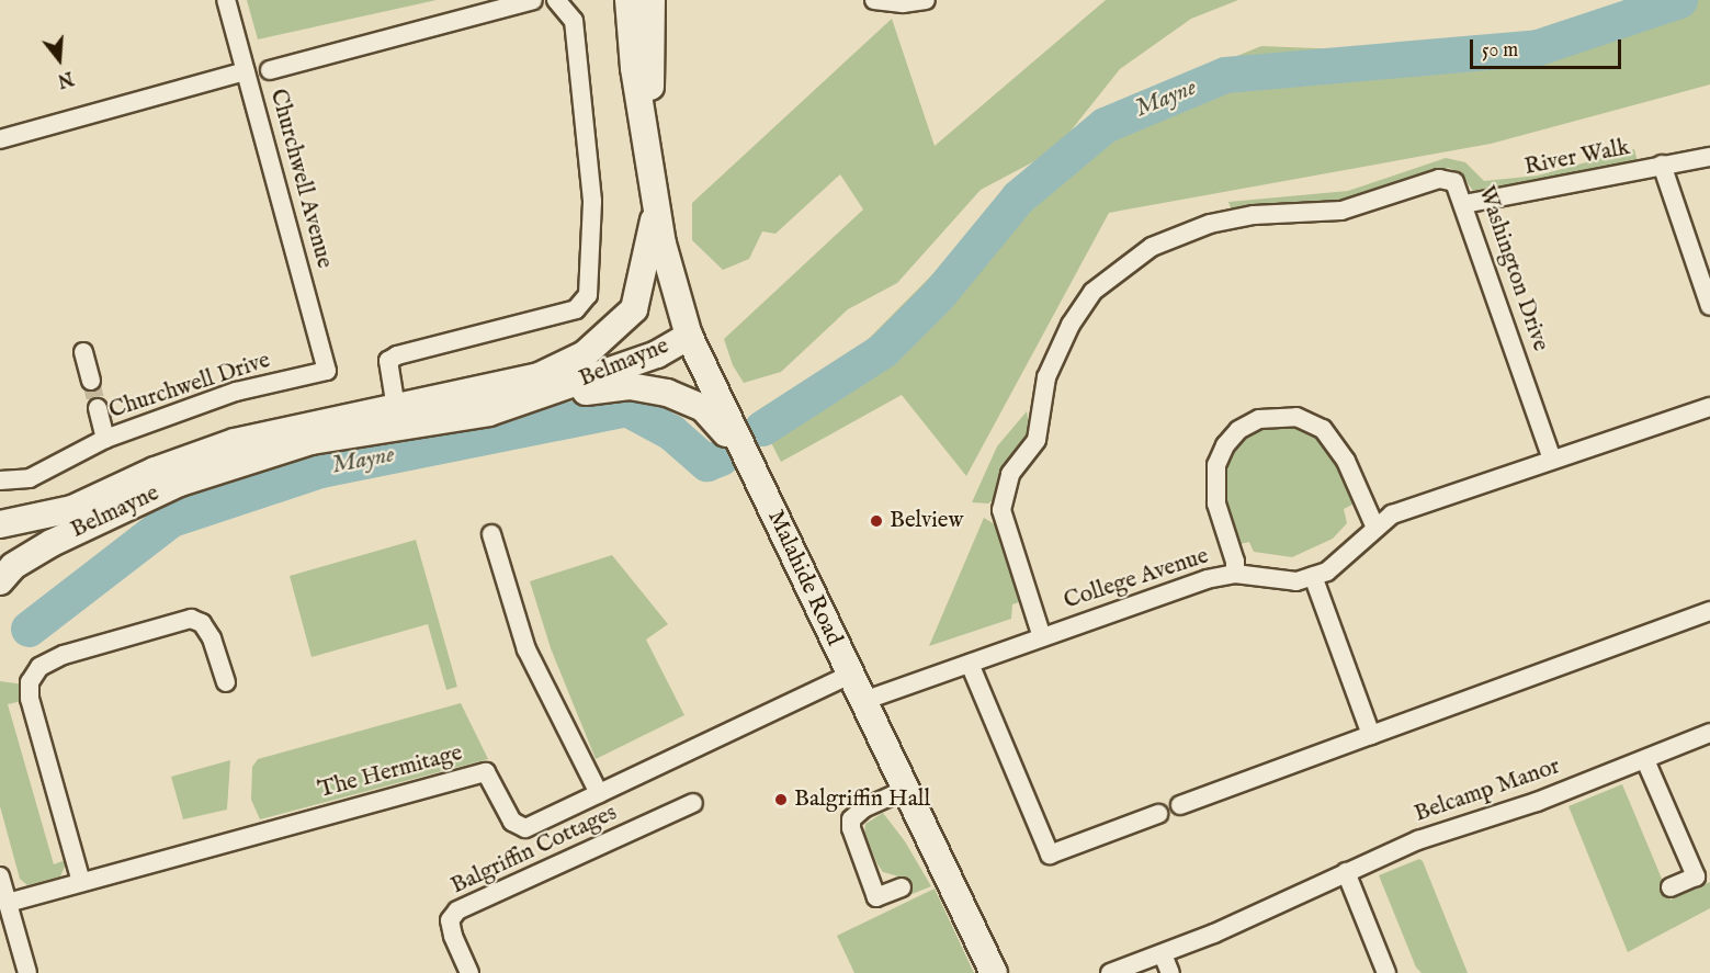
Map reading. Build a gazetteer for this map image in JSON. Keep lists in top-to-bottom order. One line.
{"streets":{"street":["River Walk","Churchwell Avenue","Washington Drive","Belmayne","Churchwell Drive","Malahide Road","College Avenue","The Hermitage","Belcamp Manor","Balgriffin Cottages"]},"crossings":[["River Walk","Washington Drive"],["Churchwell Avenue","Churchwell Drive"],["Washington Drive","College Avenue"],["Belmayne","Malahide Road"],["Malahide Road","College Avenue"],["Malahide Road","The Hermitage"]],"water":["Mayne"],"places":["Belview","Balgriffin Hall"],"scale_bar":"50 m","north":"bottom"}
